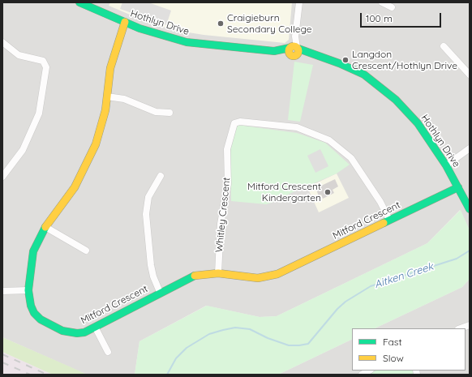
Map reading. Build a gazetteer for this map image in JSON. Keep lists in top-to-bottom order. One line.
{"streets":{"street":["Hothlyn Drive","Whitley Crescent","Mitford Crescent"]},"crossings":[["Hothlyn Drive","Mitford Crescent"],["Whitley Crescent","Mitford Crescent"]],"water":["Aitken Creek"],"places":["Craigieburn Secondary College","Langdon Crescent/Hothlyn Drive","Mitford Crescent Kindergarten"],"legend":["Fast","Slow"],"scale_bar":"100 m"}
